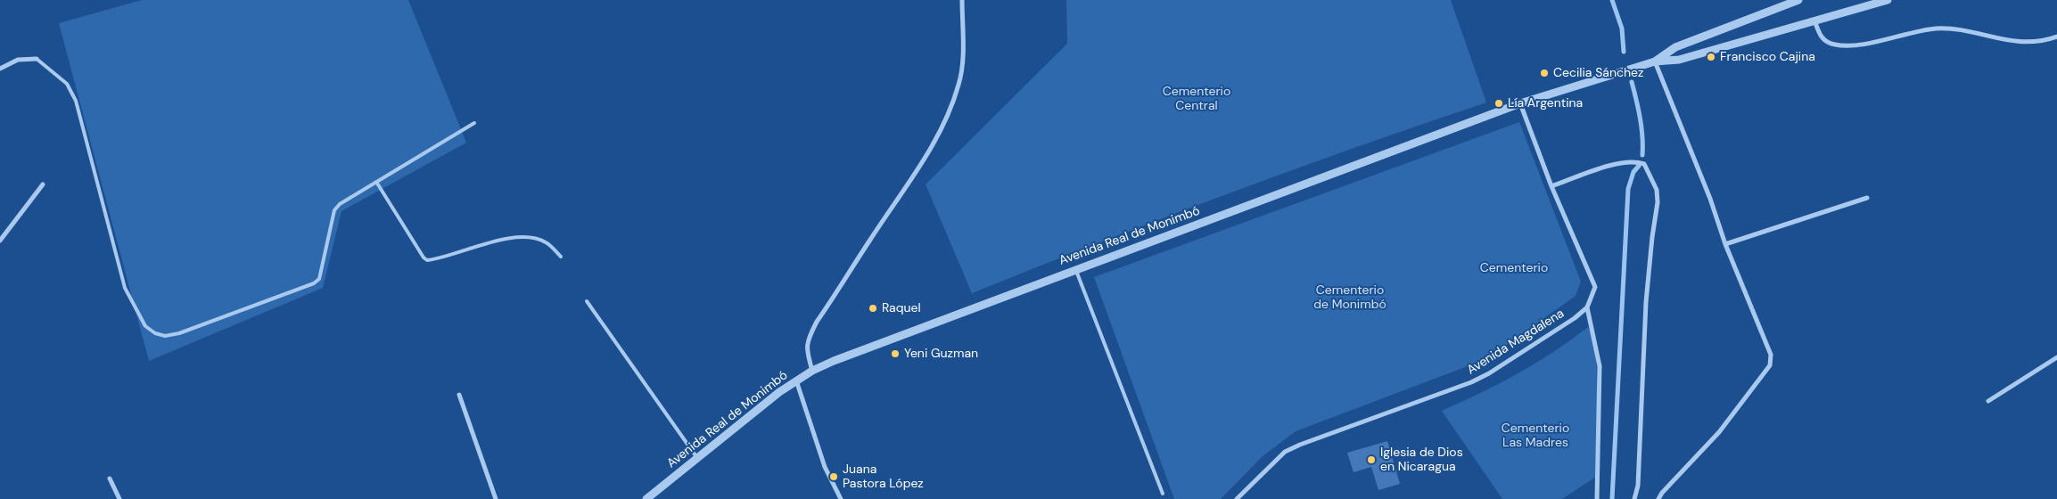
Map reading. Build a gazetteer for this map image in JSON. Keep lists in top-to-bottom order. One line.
{"streets":{"street":["Avenida Real de Monimbó","Avenida Magdalena"]},"parks":["Cementerio Central","Cementerio","Cementerio de Monimbó","Cementerio Las Madres"],"places":["Francisco Cajina","Cecilia Sánchez","Lía Argentina","Raquel","Yeni Guzman","Iglesia de Dios en Nicaragua","Juana Pastora López"]}
